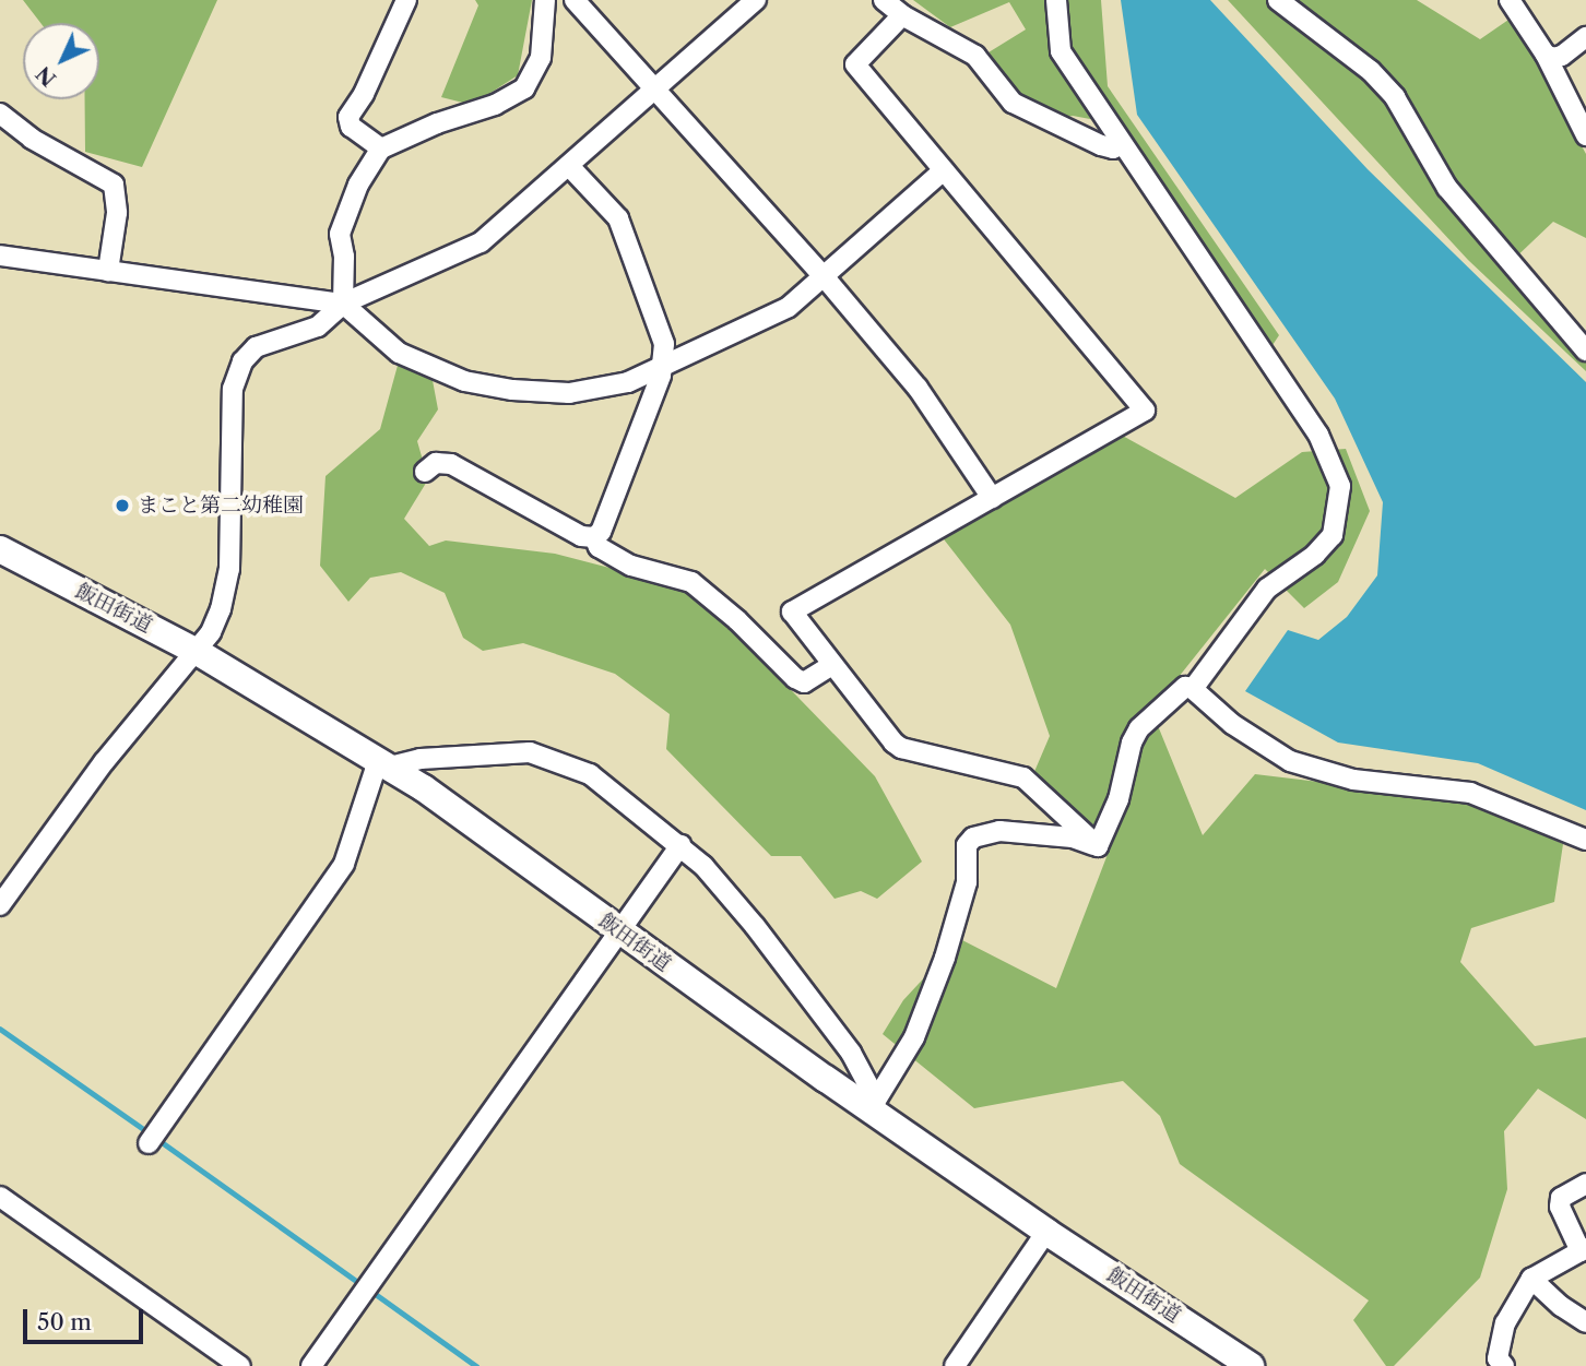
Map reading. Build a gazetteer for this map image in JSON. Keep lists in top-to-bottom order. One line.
{"streets":{"main road":["飯田街道"]},"places":["まこと第二幼稚園"],"scale_bar":"50 m","north":"bottom left"}
